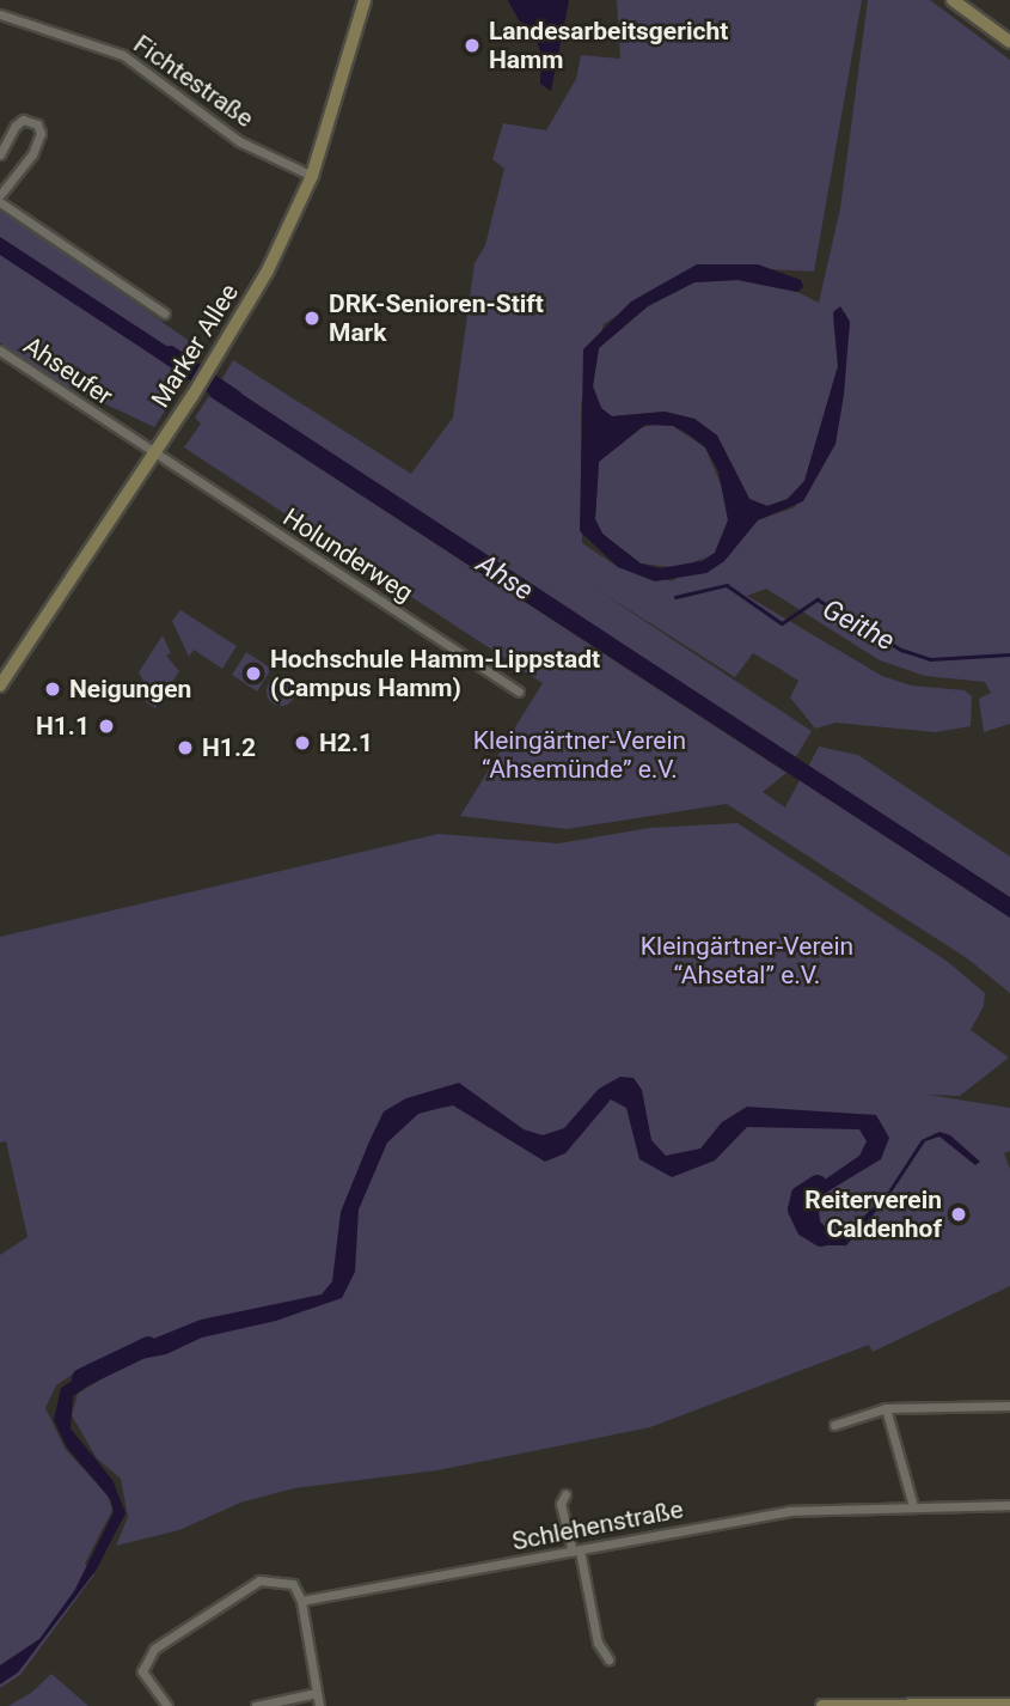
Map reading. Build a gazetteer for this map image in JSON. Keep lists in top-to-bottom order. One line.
{"streets":{"street":["Fichtestraße","Marker Allee","Ahseufer","Holunderweg","Schlehenstraße"]},"crossings":[["Fichtestraße","Marker Allee"],["Marker Allee","Ahseufer"],["Marker Allee","Holunderweg"],["Ahseufer","Holunderweg"]],"water":["Ahse","Geithe"],"parks":["Kleingärtner-Verein “Ahsemünde” e.V.","Kleingärtner-Verein “Ahsetal” e.V."],"places":["Landesarbeitsgericht Hamm","DRK-Senioren-Stift Mark","Hochschule Hamm-Lippstadt (Campus Hamm)","Neigungen","H1.1","H2.1","H1.2","Reiterverein Caldenhof"]}
